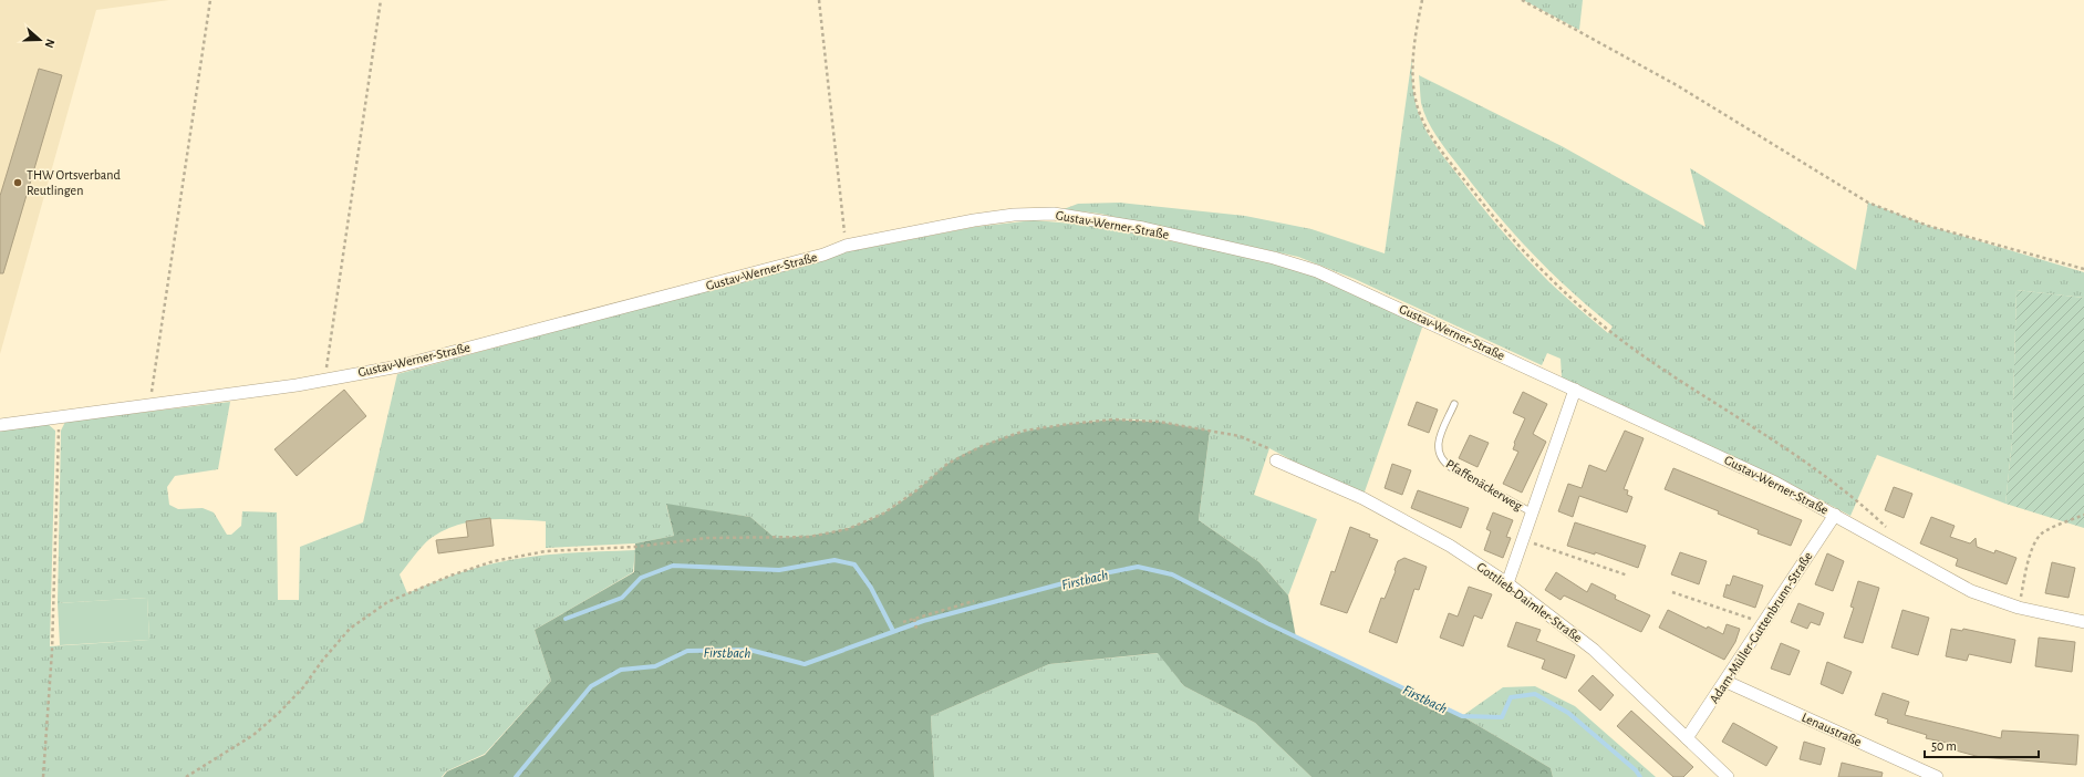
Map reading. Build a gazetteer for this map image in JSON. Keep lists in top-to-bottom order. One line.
{"streets":{"street":["Gustav-Werner-Straße","Pfaffenäckerweg","Gottlieb-Daimler-Straße","Adam-Müller-Guttenbrunn-Straße","Lenaustraße"]},"crossings":[["Gustav-Werner-Straße","Pfaffenäckerweg"],["Gustav-Werner-Straße","Adam-Müller-Guttenbrunn-Straße"],["Pfaffenäckerweg","Gottlieb-Daimler-Straße"],["Gottlieb-Daimler-Straße","Adam-Müller-Guttenbrunn-Straße"],["Adam-Müller-Guttenbrunn-Straße","Lenaustraße"]],"water":["Firstbach"],"places":["THW Ortsverband Reutlingen"],"scale_bar":"50 m","north":"right"}
